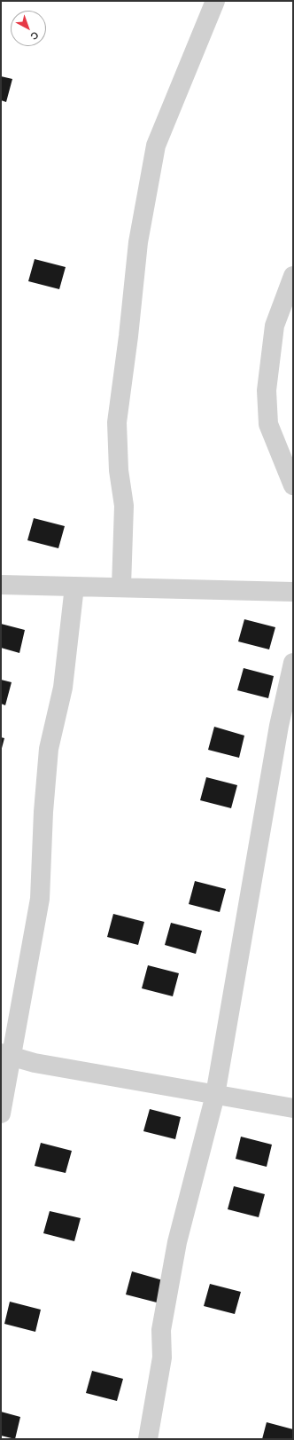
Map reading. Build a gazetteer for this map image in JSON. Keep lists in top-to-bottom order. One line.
{"north":"bottom right"}
